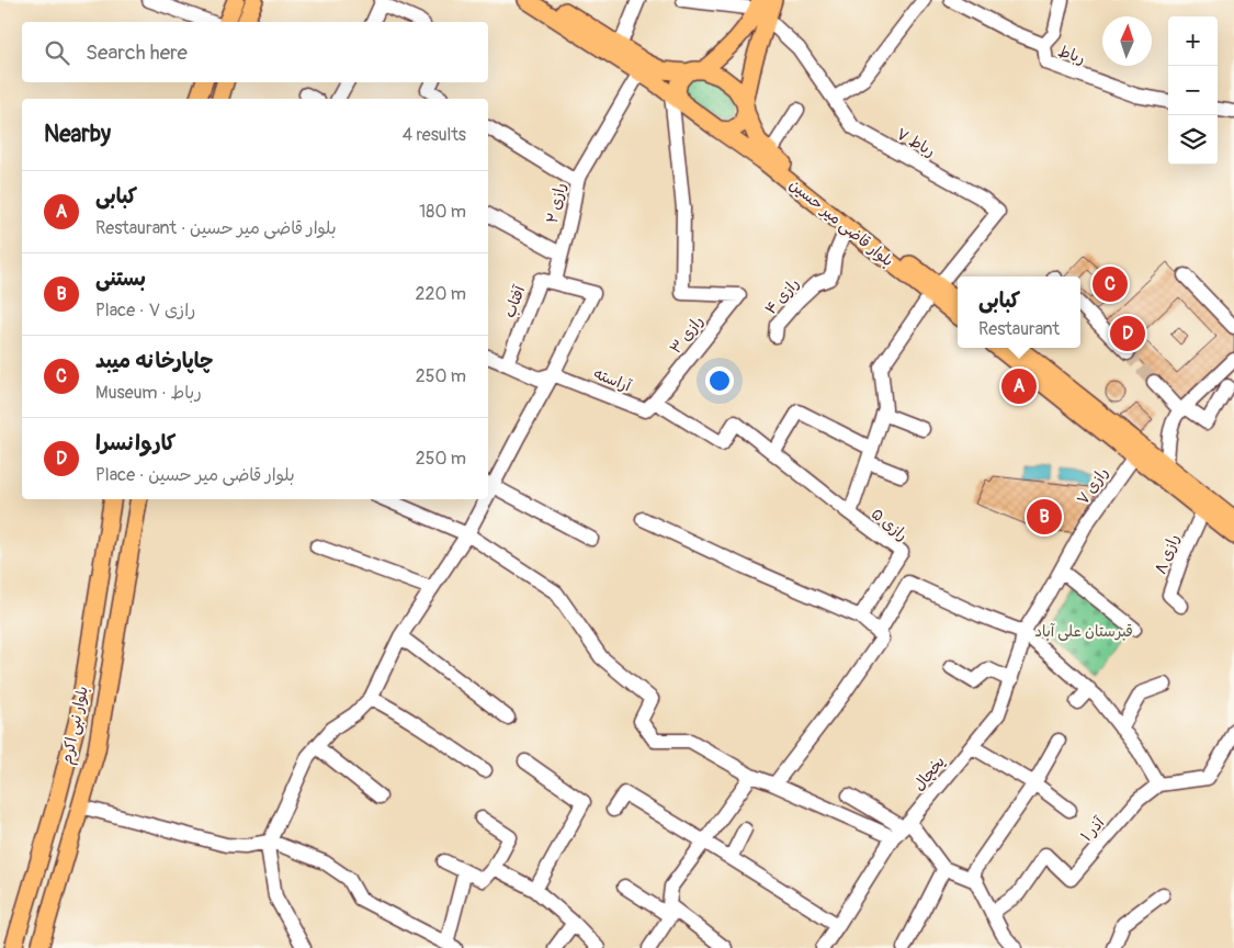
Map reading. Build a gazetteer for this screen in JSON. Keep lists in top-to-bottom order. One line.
{"streets":{"main road":["بلوار قاضی میر حسین","بلوار نبی اکرم"],"street":["رباط","رباط ۷","رازی ۲","رازی ۴","آفتاب","رازی ۳","آراسته","رازی ۷","رازی ۵","رازی ۸","یخچال","آذر ۱"]},"crossings":[["رباط ۷","بلوار قاضی میر حسین"],["رباط ۷","رازی ۵"],["رازی ۲","آفتاب"],["بلوار قاضی میر حسین","رازی ۴"],["بلوار قاضی میر حسین","رازی ۳"],["بلوار قاضی میر حسین","رازی ۵"],["رازی ۳","آراسته"],["رازی ۷","یخچال"]],"parks":["قبرستان علی آباد"],"north":"top","page":{"map_buttons":["+","−"],"search":"Search here","heading":["Nearby","4 results"],"list":[{"mark":"A","name":"کبابی","note":"Restaurant · بلوار قاضی میر حسین","value":"180 m"},{"mark":"B","name":"بستنی","note":"Place · رازی ۷","value":"220 m"},{"mark":"C","name":"چاپارخانه میبد","note":"Museum · رباط","value":"250 m"},{"mark":"D","name":"کاروانسرا","note":"Place · بلوار قاضی میر حسین","value":"250 m"}],"pins":["C","D","A","B"],"popup":["کبابی","Restaurant"]}}
